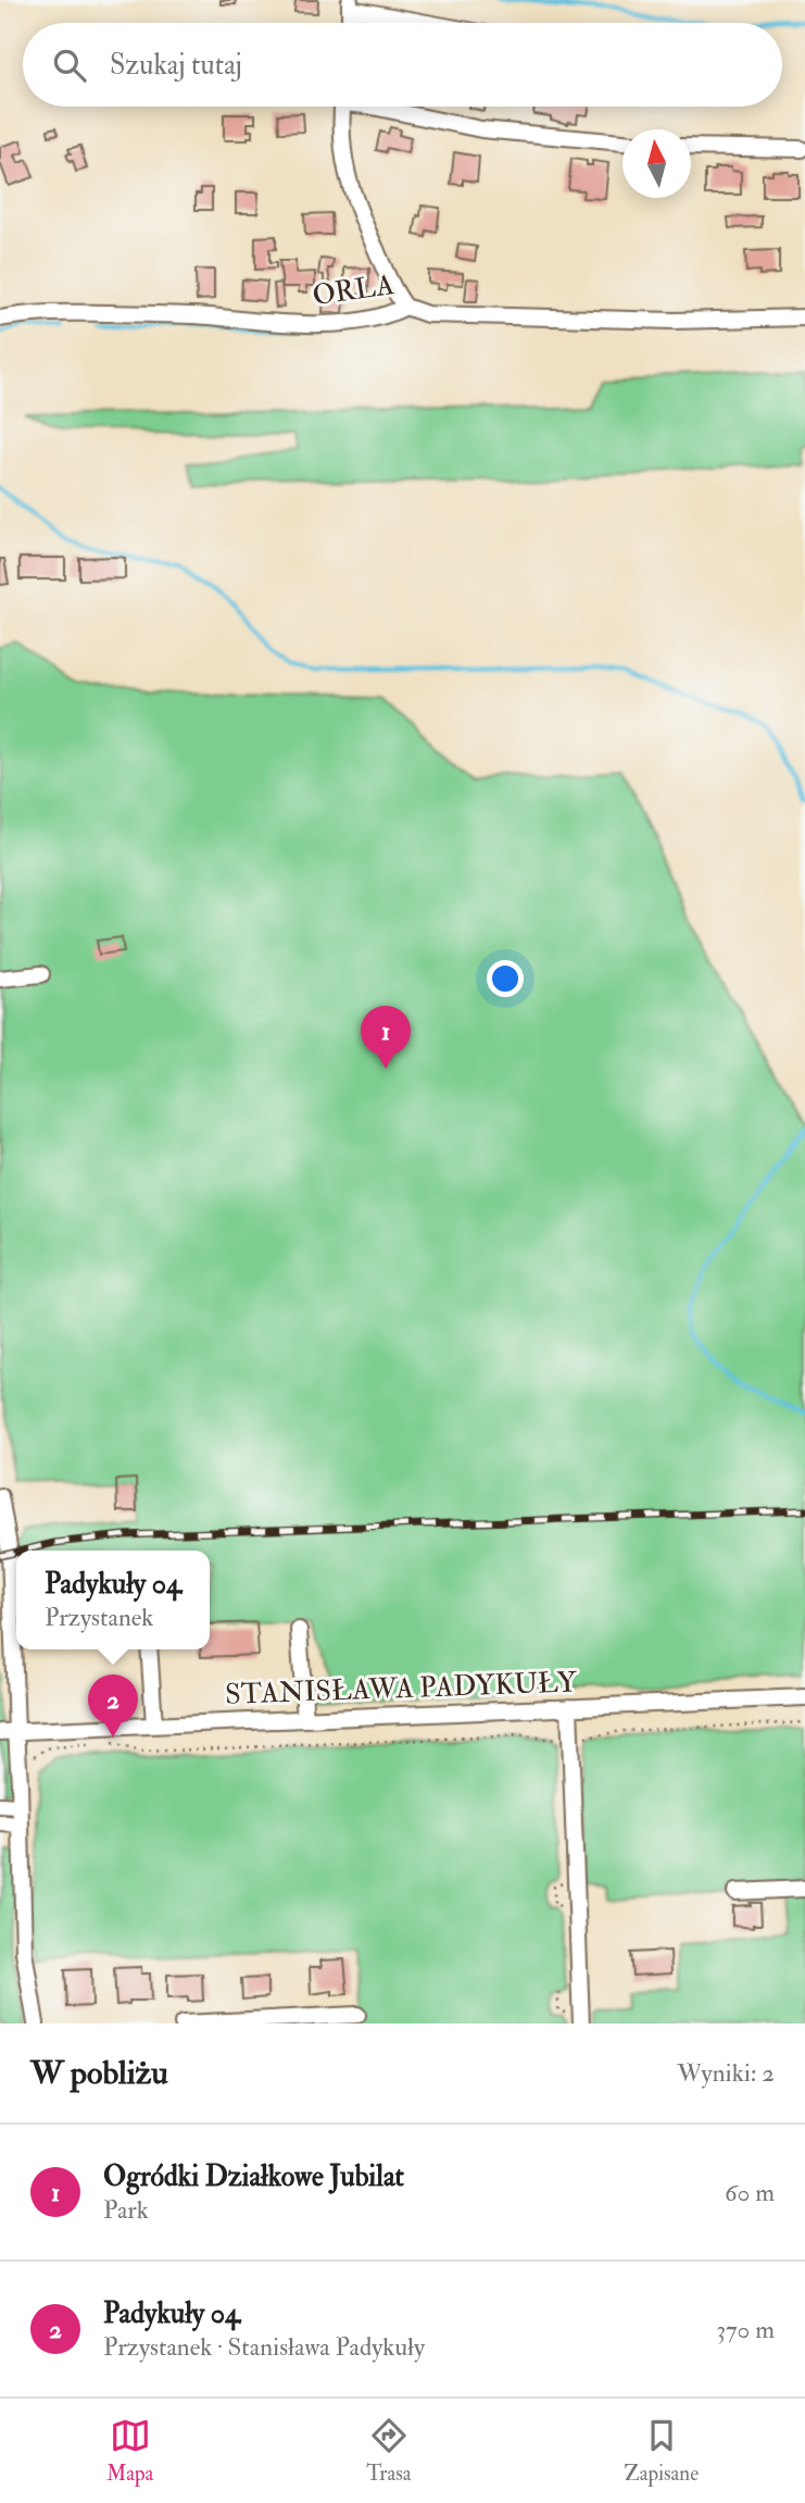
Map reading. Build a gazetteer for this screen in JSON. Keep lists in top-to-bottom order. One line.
{"streets":{"street":["ORLA","STANISŁAWA PADYKUŁY"]},"north":"top","page":{"search":"Szukaj tutaj","pins":["1","2"],"popup":["Padykuły 04","Przystanek"],"heading":["W pobliżu","Wyniki: 2"],"list":[{"mark":"1","name":"Ogródki Działkowe Jubilat","note":"Park","value":"60 m"},{"mark":"2","name":"Padykuły 04","note":"Przystanek · Stanisława Padykuły","value":"370 m"}],"nav":["Mapa","Trasa","Zapisane"]}}
